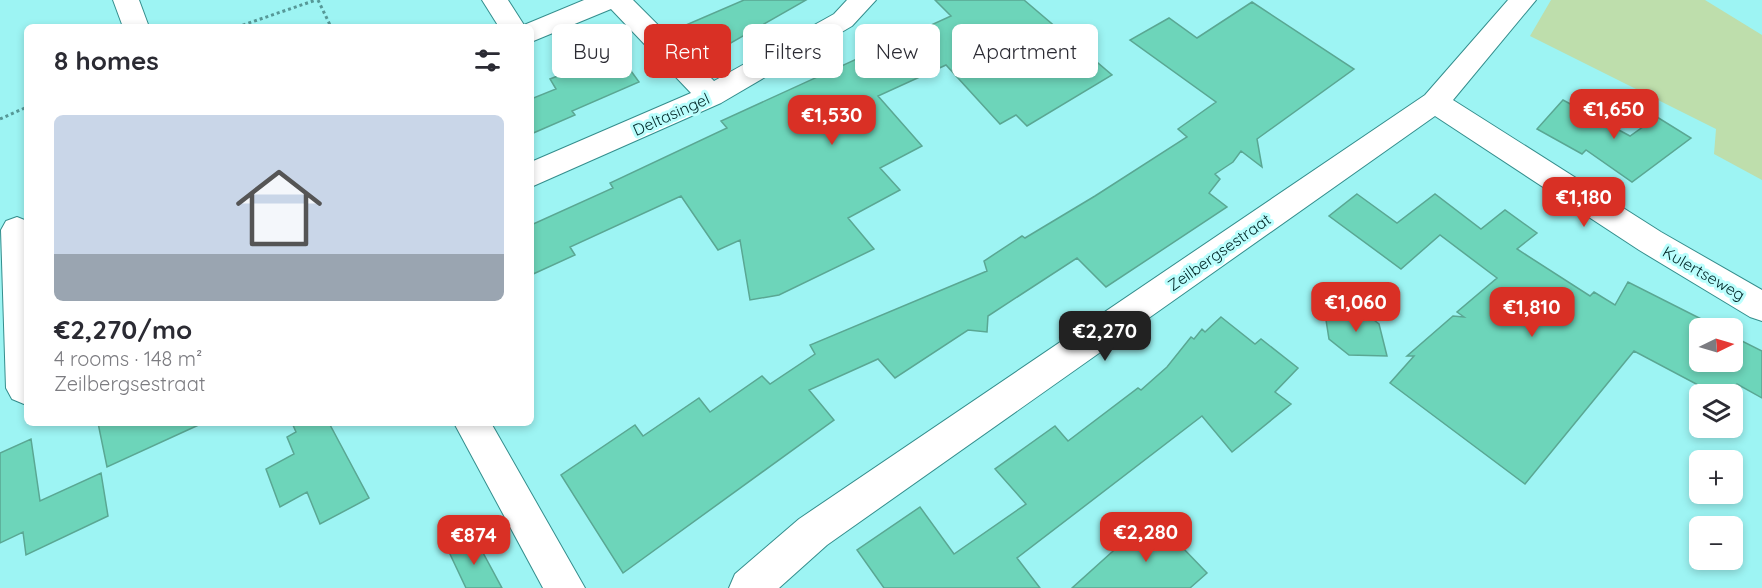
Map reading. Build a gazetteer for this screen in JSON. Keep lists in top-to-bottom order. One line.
{"streets":{"street":["Deltasingel","Zeilbergsestraat","Kulertseweg"]},"crossings":[["Zeilbergsestraat","Kulertseweg"]],"north":"right","page":{"chip":["Buy","Rent","Filters","New","Apartment"],"heading":"8 homes","price":["€1,650","€1,530","€1,180","€1,060","€1,810","€2,270","€2,280","€874"],"list":[{"name":"€2,270/mo","note":"4 rooms · 148 m² · Zeilbergsestraat"}],"map_buttons":["+","−"]}}
